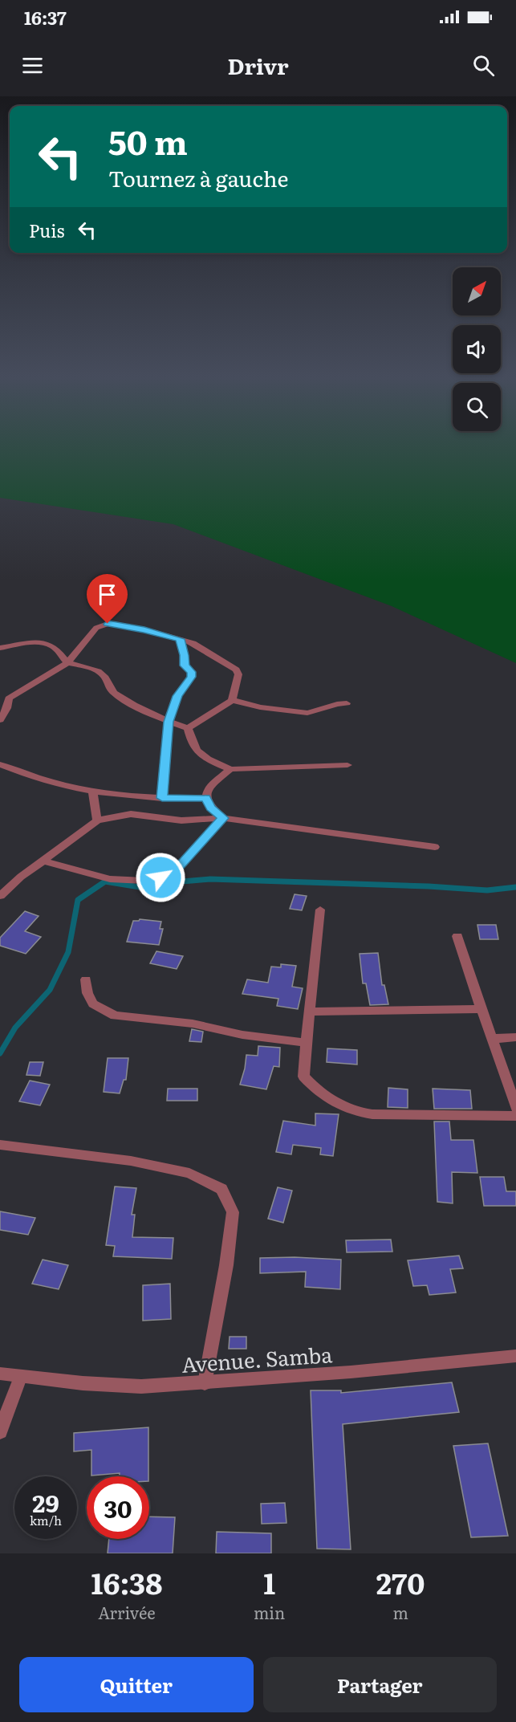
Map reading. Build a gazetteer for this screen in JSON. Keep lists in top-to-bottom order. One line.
{"streets":{"street":["Avenue. Samba"]},"north":"top right","page":{"status":"16:37","header":"Drivr","turn":["50 m","Tournez à gauche"],"then":"Puis","speed":"29 km/h","limit":"30","eta":["16:38","Arrivée","1","min","270","m"],"buttons":["Quitter","Partager"]}}
